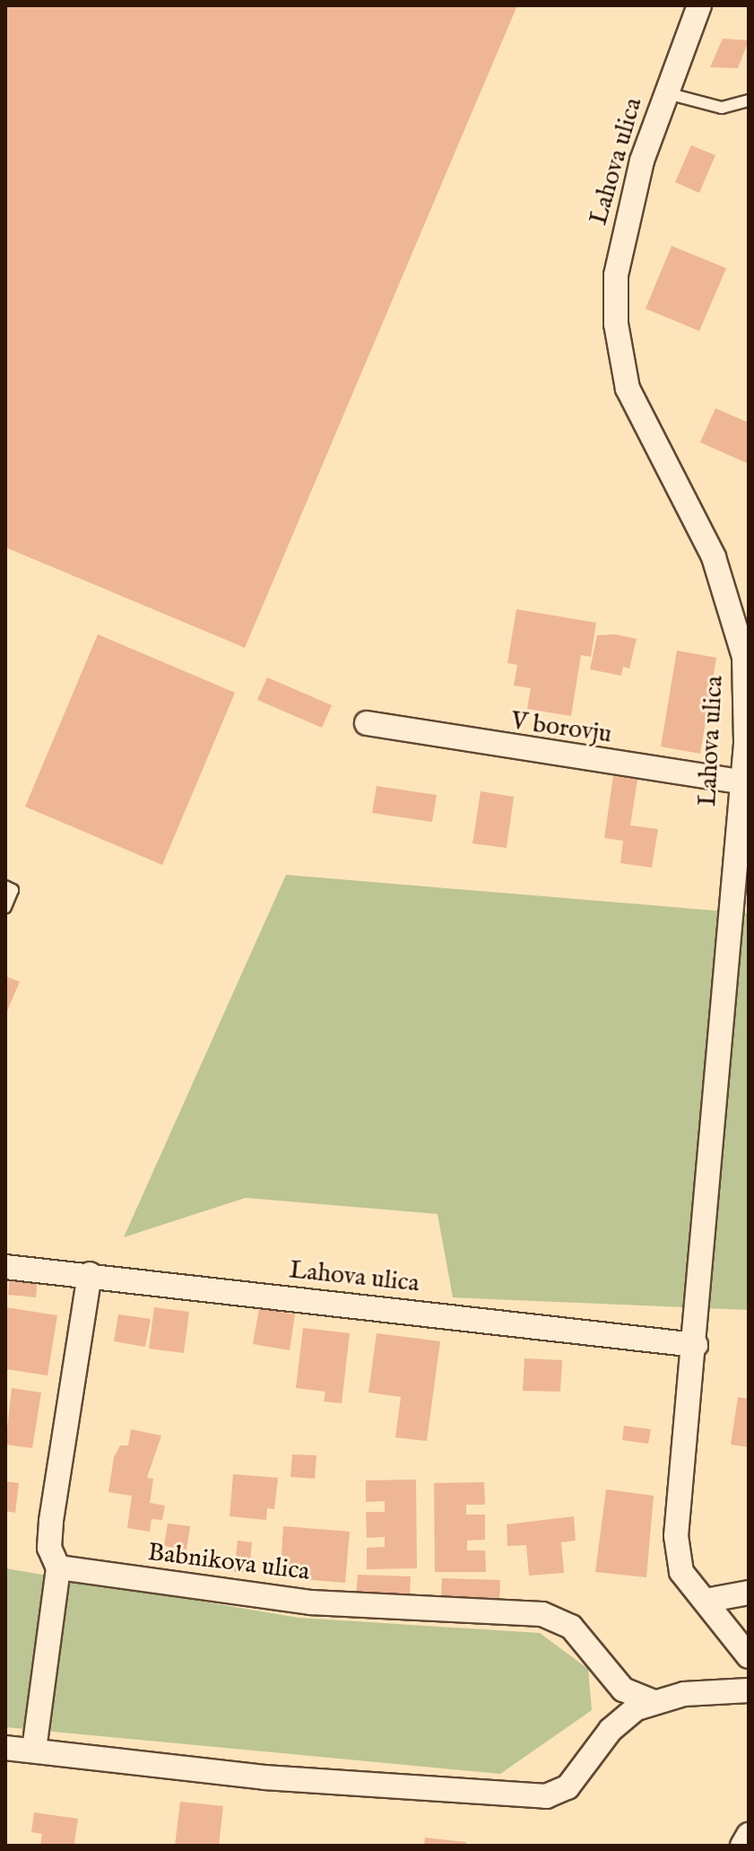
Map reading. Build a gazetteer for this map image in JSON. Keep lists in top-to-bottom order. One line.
{"streets":{"street":["Lahova ulica","V borovju","Babnikova ulica"]},"crossings":[["Lahova ulica","V borovju"]]}
